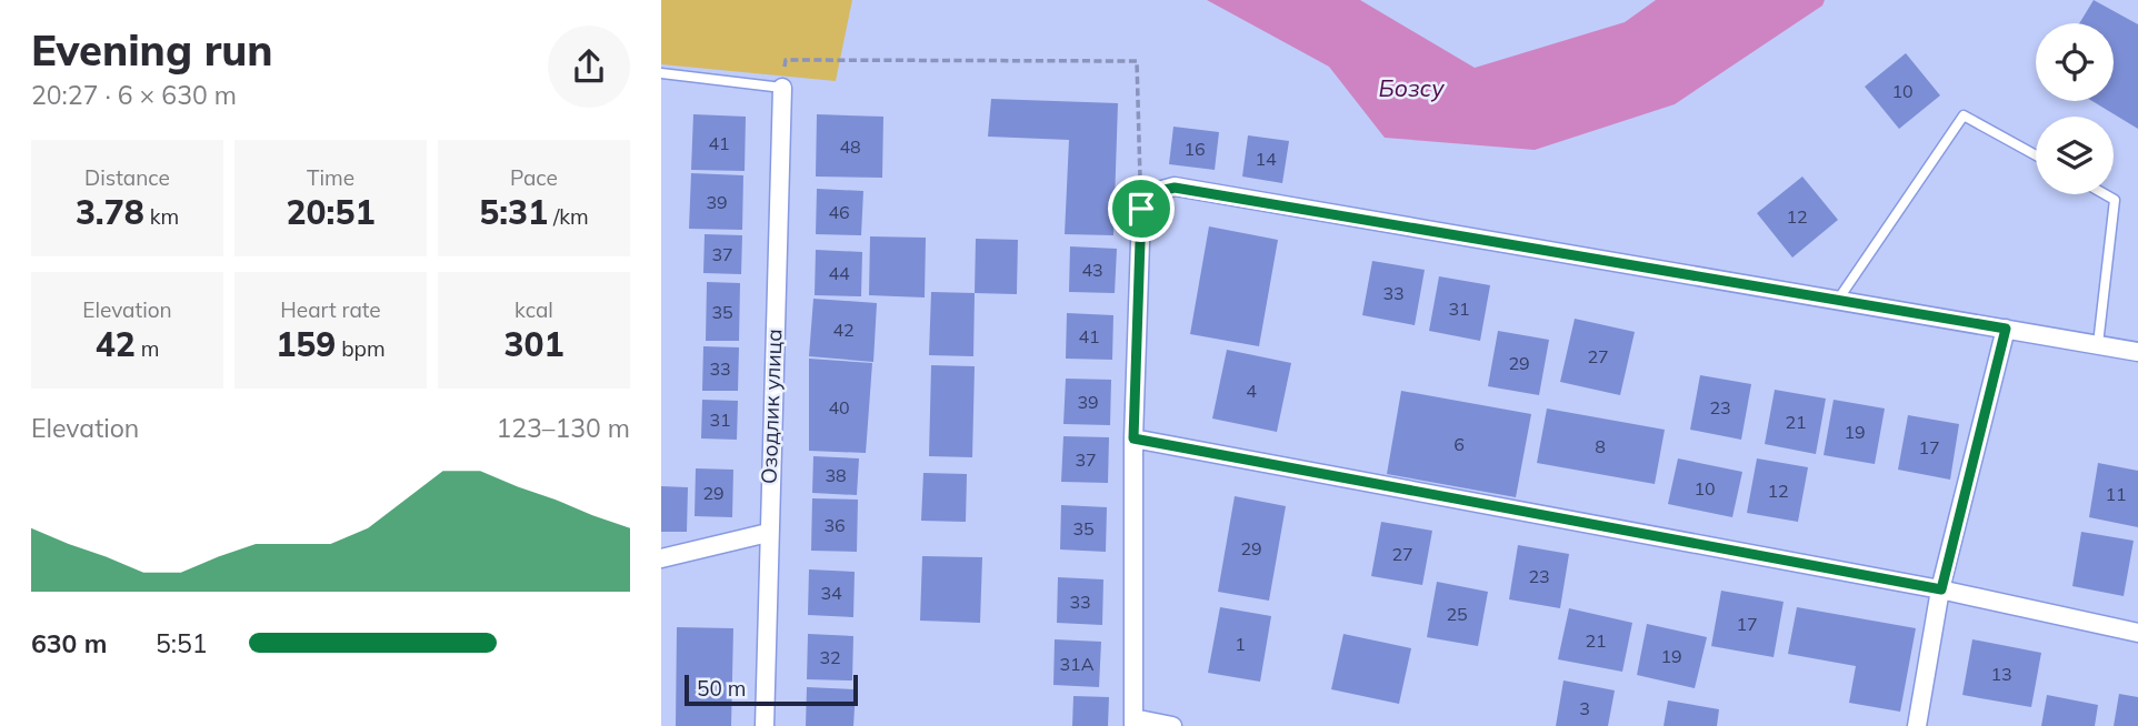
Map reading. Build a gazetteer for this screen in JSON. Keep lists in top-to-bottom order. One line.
{"streets":{"street":["Озодлик улица"]},"water":["Бозсу"],"house_numbers":["10","41","48","16","14","39","46","12","37","43","44","33","31","35","42","41","27","29","33","4","39","40","23","31","21","19","6","8","17","37","38","10","12","29","11","36","35","29","27","23","34","33","25","17","21","1","19","32","31A","13","3"],"scale_bar":"50 m","page":{"heading":["Evening run","20:27 · 6 × 630 m"],"stats":[["Distance","3.78 km"],["Time","20:51"],["Pace","5:31 /km"],["Elevation","42 m"],["Heart rate","159 bpm"],["kcal","301"]],"chart":["Elevation","123–130 m"],"list":[{"name":"630 m","note":"5:51"}],"scale":"50 m"}}
